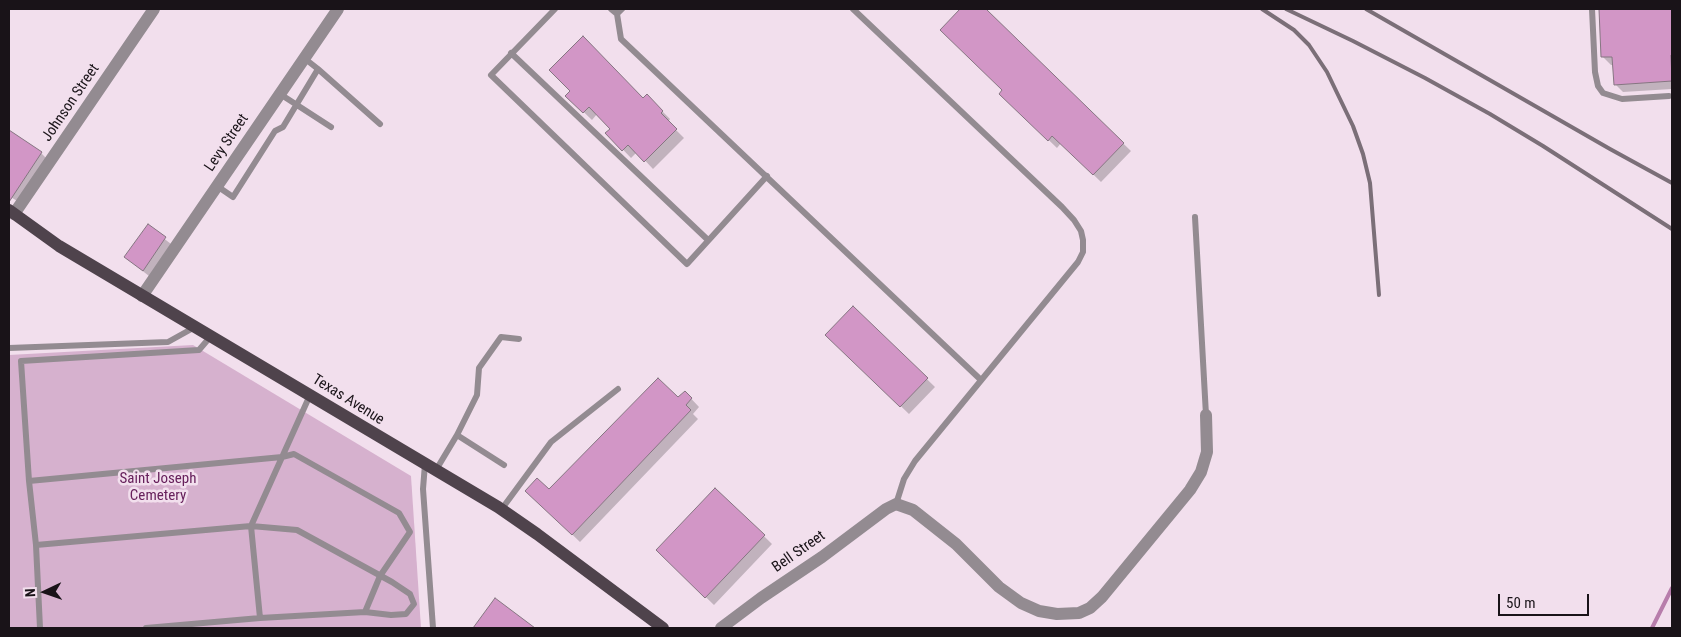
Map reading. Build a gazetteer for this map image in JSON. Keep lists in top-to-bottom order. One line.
{"streets":{"main road":["Texas Avenue"],"street":["Johnson Street","Levy Street","Bell Street"]},"crossings":[["Johnson Street","Texas Avenue"],["Levy Street","Texas Avenue"]],"parks":["Saint Joseph Cemetery"],"scale_bar":"50 m","north":"left"}
